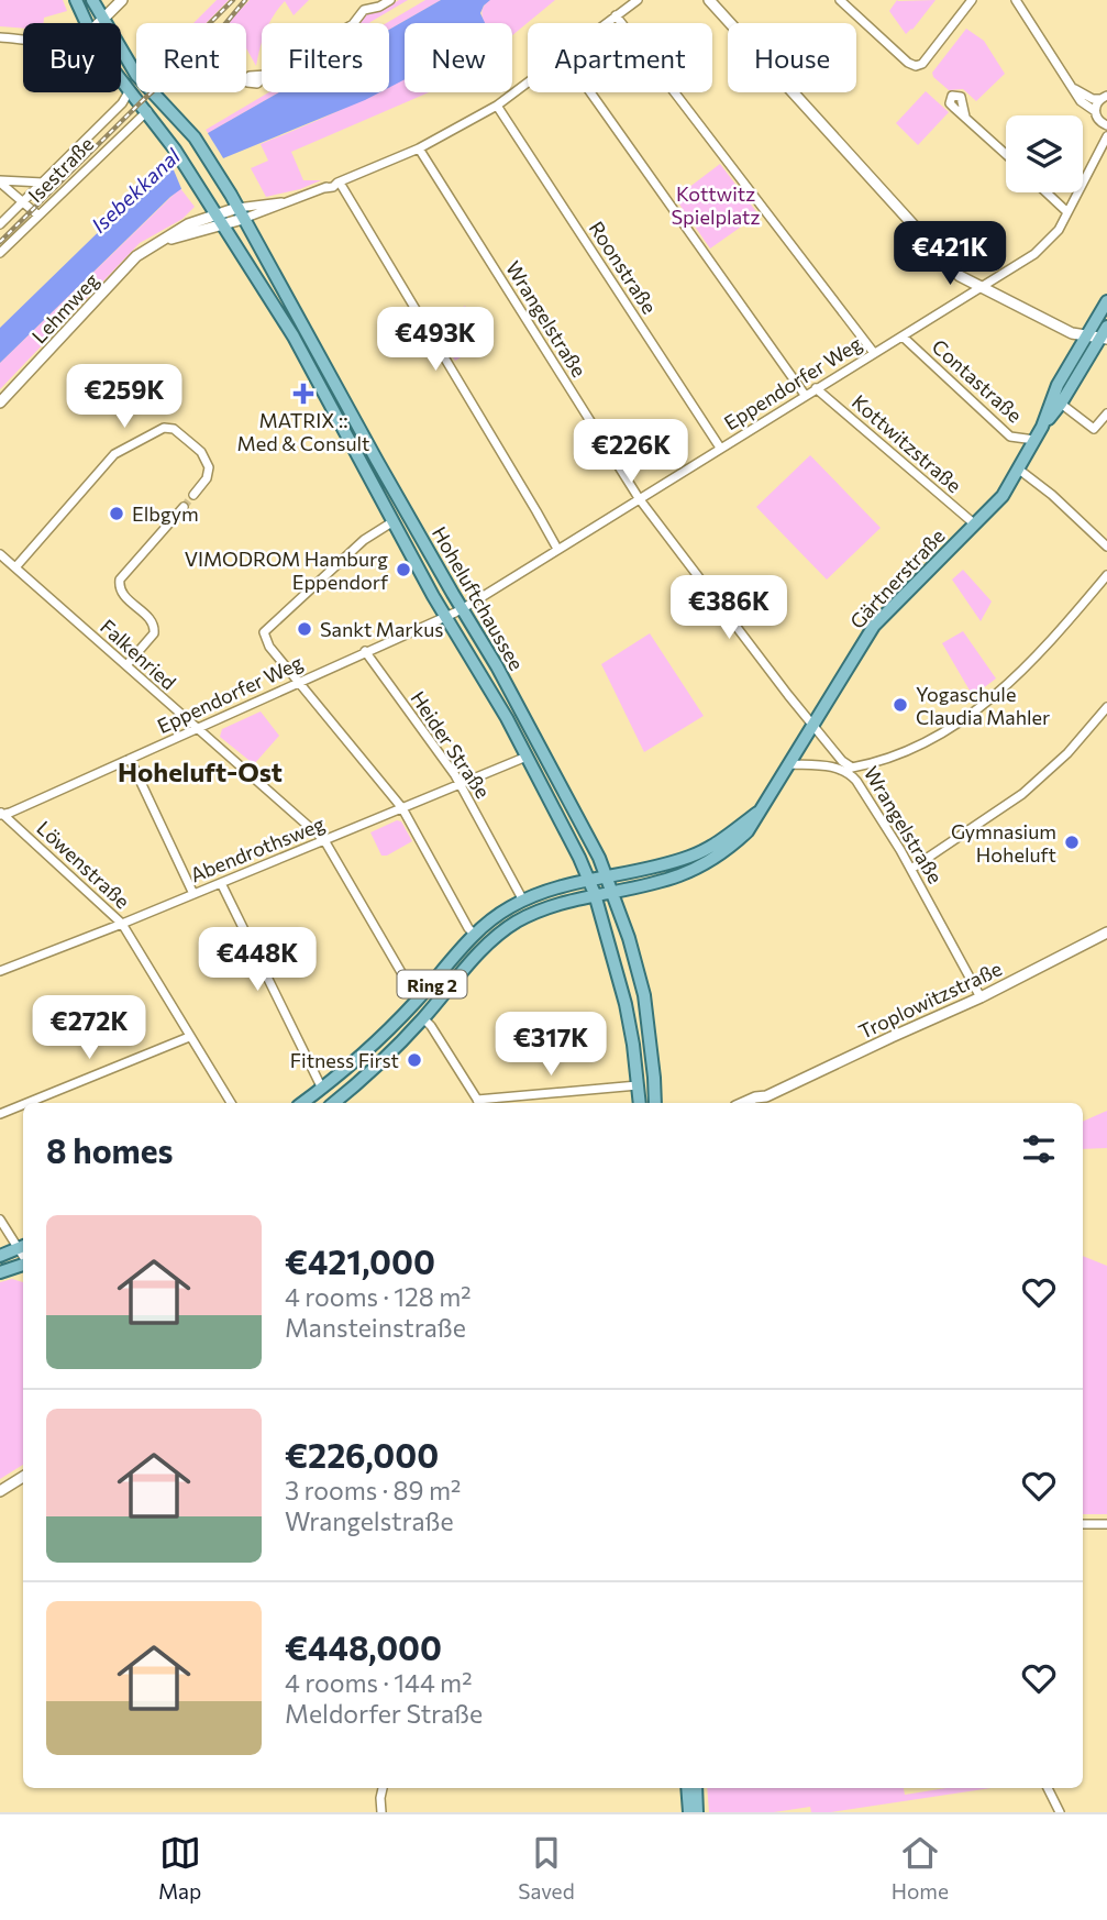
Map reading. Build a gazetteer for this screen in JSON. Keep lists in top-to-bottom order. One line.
{"streets":{"main road":["Gärtnerstraße","Hoheluftchaussee","Ring 2"],"street":["Isestraße","Roonstraße","Lehmweg","Wrangelstraße","Contastraße","Eppendorfer Weg","Kottwitzstraße","Falkenried","Heider Straße","Abendrothsweg","Löwenstraße","Troplowitzstraße"]},"crossings":[["Isestraße","Hoheluftchaussee"],["Roonstraße","Eppendorfer Weg"],["Lehmweg","Hoheluftchaussee"],["Wrangelstraße","Eppendorfer Weg"],["Wrangelstraße","Gärtnerstraße"],["Wrangelstraße","Troplowitzstraße"],["Contastraße","Eppendorfer Weg"],["Contastraße","Gärtnerstraße"],["Eppendorfer Weg","Kottwitzstraße"],["Eppendorfer Weg","Hoheluftchaussee"],["Eppendorfer Weg","Falkenried"],["Eppendorfer Weg","Heider Straße"],["Eppendorfer Weg","Löwenstraße"],["Kottwitzstraße","Gärtnerstraße"],["Gärtnerstraße","Hoheluftchaussee"],["Gärtnerstraße","Ring 2"],["Hoheluftchaussee","Abendrothsweg"],["Hoheluftchaussee","Ring 2"],["Falkenried","Abendrothsweg"],["Falkenried","Ring 2"],["Heider Straße","Abendrothsweg"],["Heider Straße","Ring 2"],["Abendrothsweg","Löwenstraße"]],"districts":["Hoheluft-Ost"],"water":["Isebekkanal"],"parks":["Kottwitz Spielplatz"],"places":{"health":["MATRIX :: Med & Consult"],"other":["Elbgym","VIMODROM Hamburg Eppendorf","Sankt Markus","Yogaschule Claudia Mahler","Gymnasium Hoheluft","Fitness First"]},"page":{"chip":["Buy","Rent","Filters","New","Apartment","House"],"price":["€421K","€493K","€259K","€226K","€386K","€448K","€272K","€317K"],"heading":"8 homes","list":[{"name":"€421,000","note":"4 rooms · 128 m² · Mansteinstraße"},{"name":"€226,000","note":"3 rooms · 89 m² · Wrangelstraße"},{"name":"€448,000","note":"4 rooms · 144 m² · Meldorfer Straße"}],"tabs":["Map","Saved","Home"]}}
